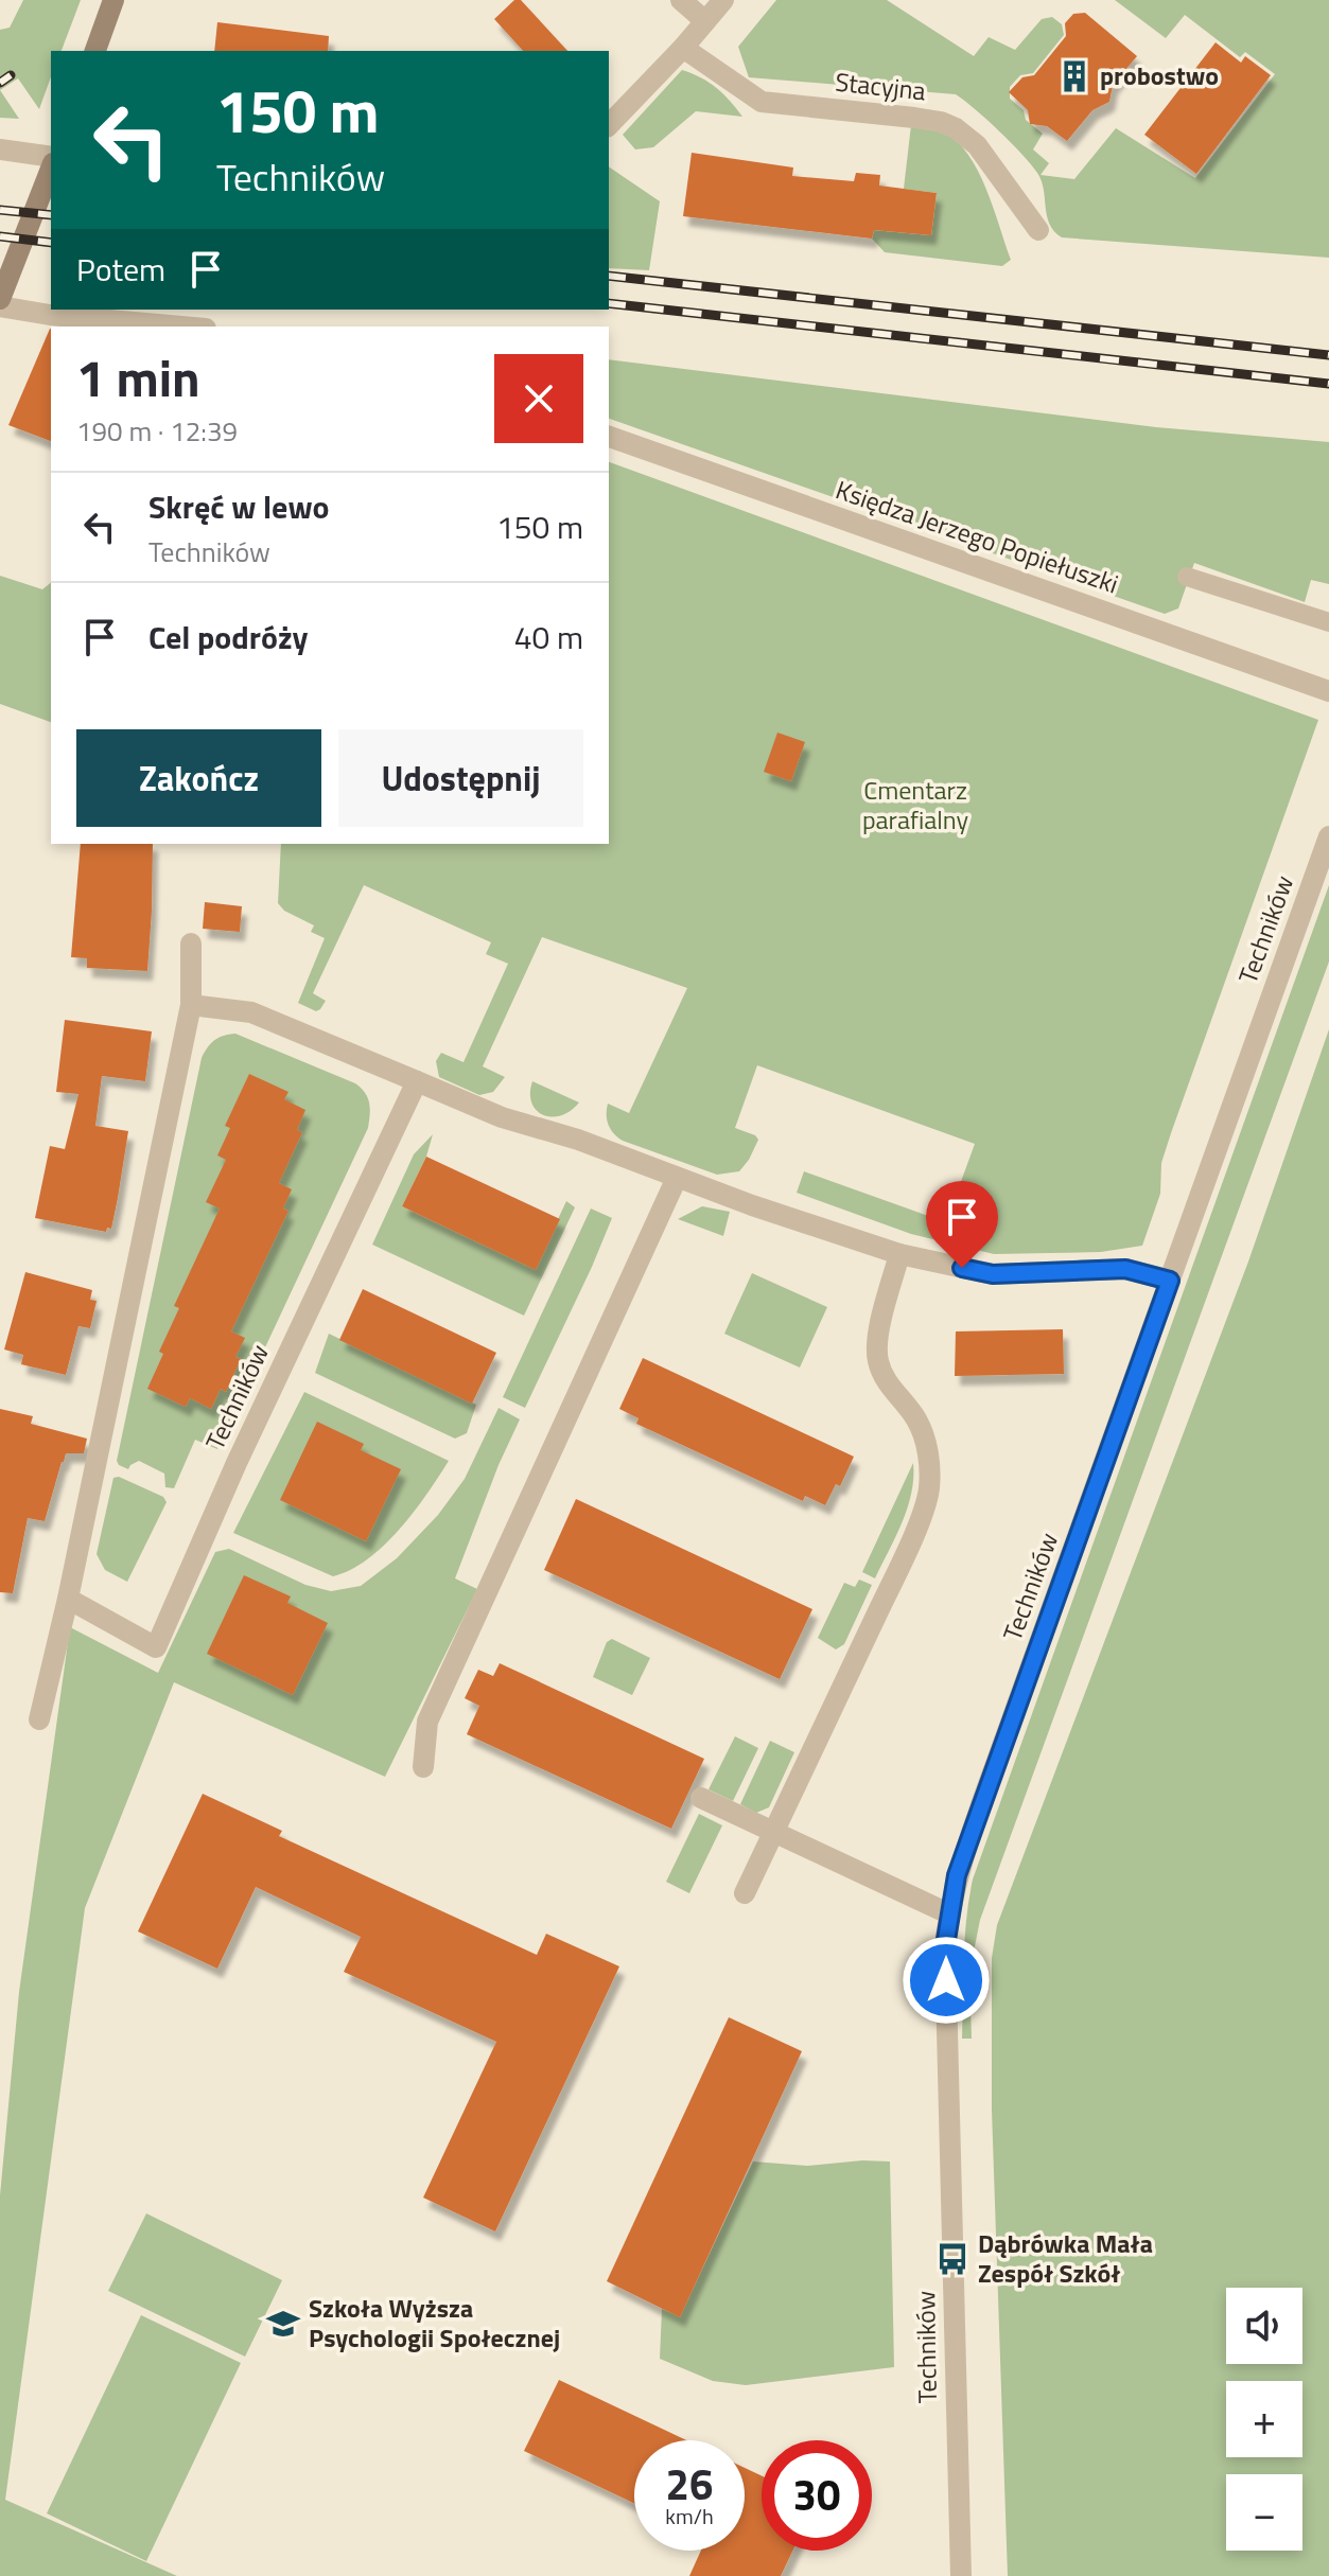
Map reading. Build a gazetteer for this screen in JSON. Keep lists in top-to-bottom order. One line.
{"streets":{"street":["Stacyjna","Księdza Jerzego Popiełuszki","Techników"]},"parks":["Cmentarz parafialny"],"places":{"building":["probostwo"],"bus stop":["Dąbrówka Mała Zespół Szkół"],"school or university":["Szkoła Wyższa Psychologii Społecznej"]},"page":{"turn":["150 m","Techników"],"then":"Potem","heading":["1 min","190 m · 12:39"],"list":[{"name":"Skręć w lewo","note":"Techników","value":"150 m"},{"name":"Cel podróży","value":"40 m"}],"buttons":["Zakończ","Udostępnij"],"map_buttons":["+","−"],"speed":"26 km/h","limit":"30"}}
